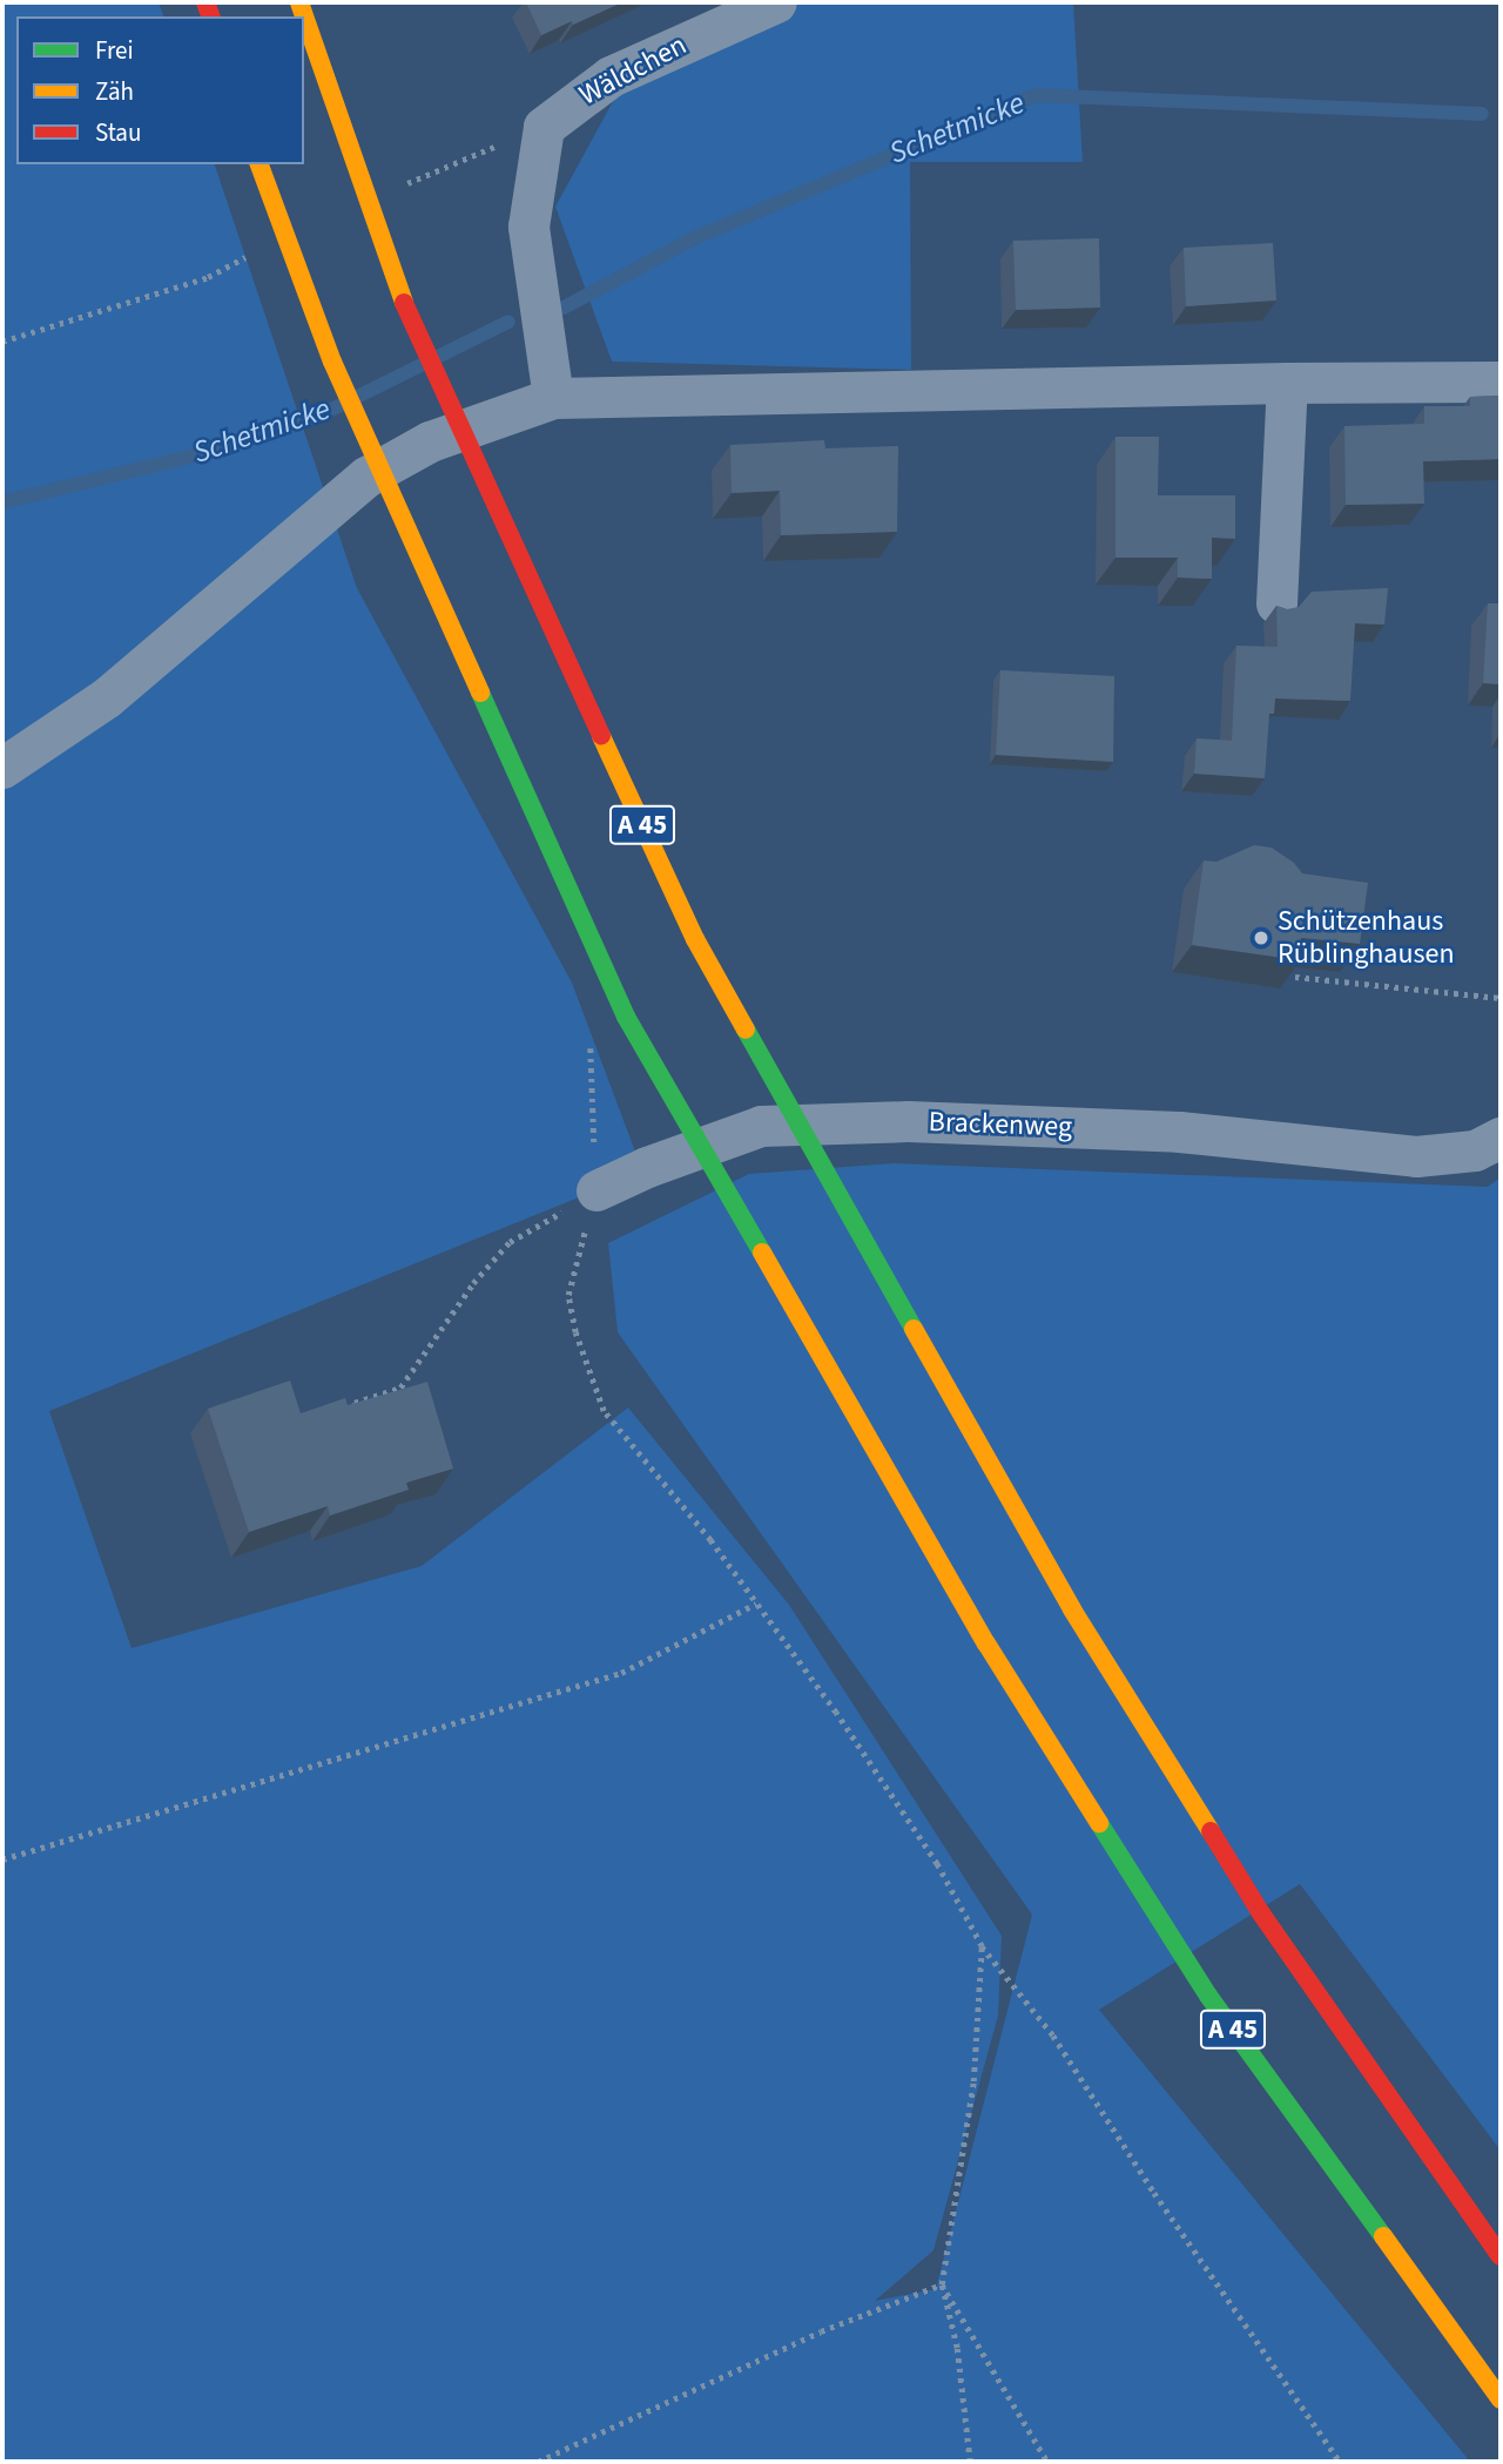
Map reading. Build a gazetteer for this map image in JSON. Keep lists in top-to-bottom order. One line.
{"streets":{"highway":["A 45"],"street":["Wäldchen","Brackenweg"]},"water":["Schetmicke"],"places":["Schützenhaus Rüblinghausen"],"legend":["Frei","Zäh","Stau"]}
